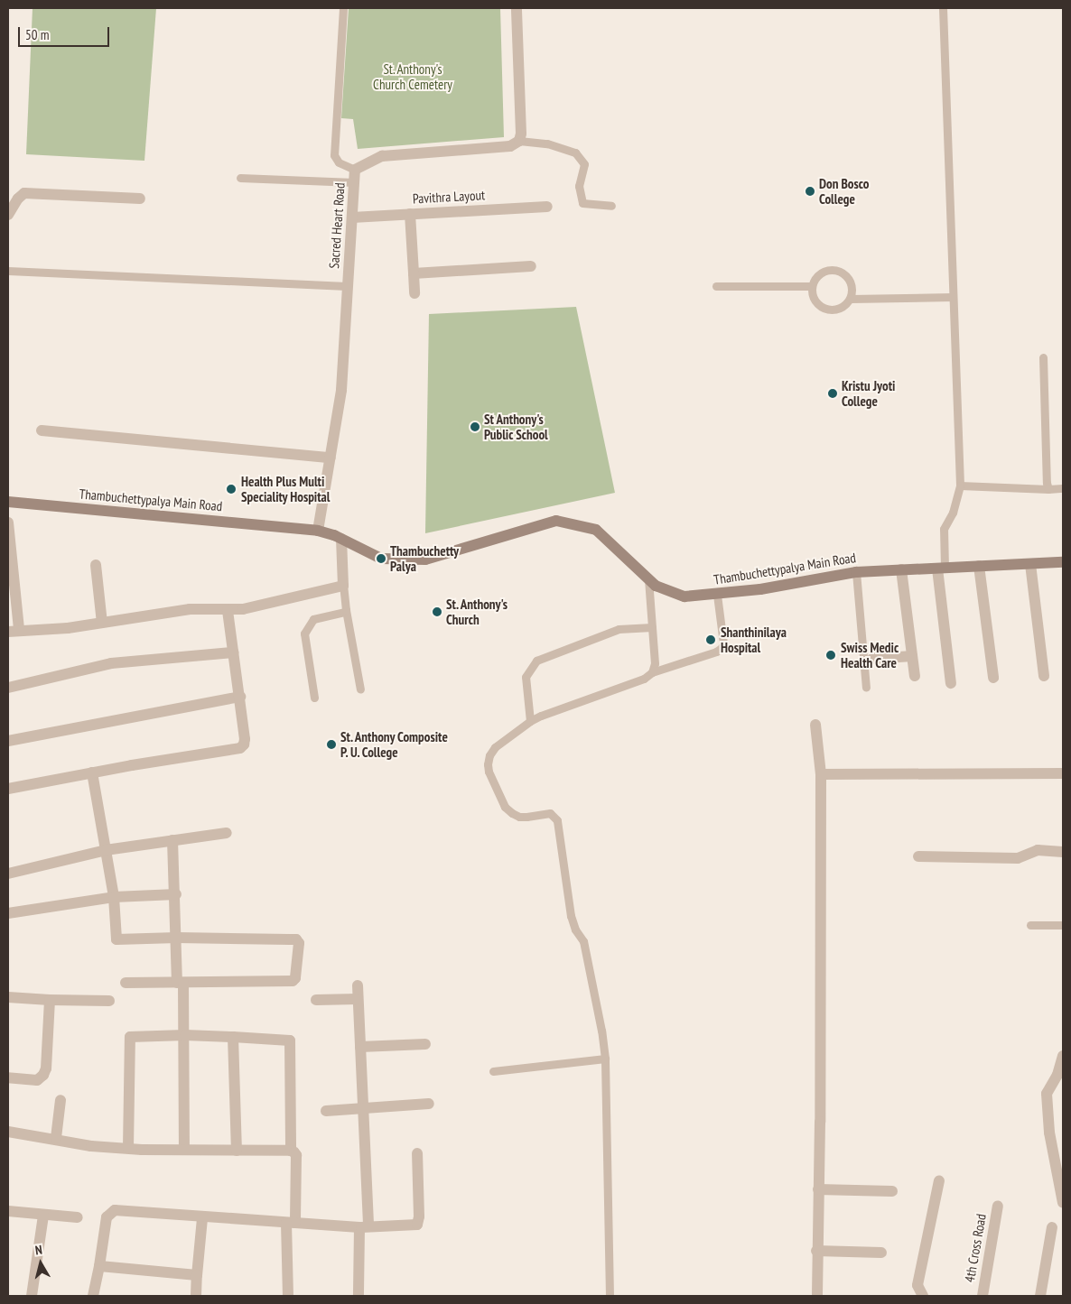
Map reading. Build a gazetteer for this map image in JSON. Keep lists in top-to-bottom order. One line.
{"streets":{"main road":["Thambuchettypalya Main Road"],"street":["Pavithra Layout","Sacred Heart Road","4th Cross Road"]},"crossings":[["Pavithra Layout","Sacred Heart Road"],["Sacred Heart Road","Thambuchettypalya Main Road"]],"parks":["St. Anthony's Church Cemetery"],"places":["Don Bosco College","Kristu Jyoti College","St Anthony's Public School","Health Plus Multi Speciality Hospital","Thambuchetty Palya","St. Anthony's Church","Shanthinilaya Hospital","Swiss Medic Health Care","St. Anthony Composite P. U. College"],"scale_bar":"50 m","north":"top"}
